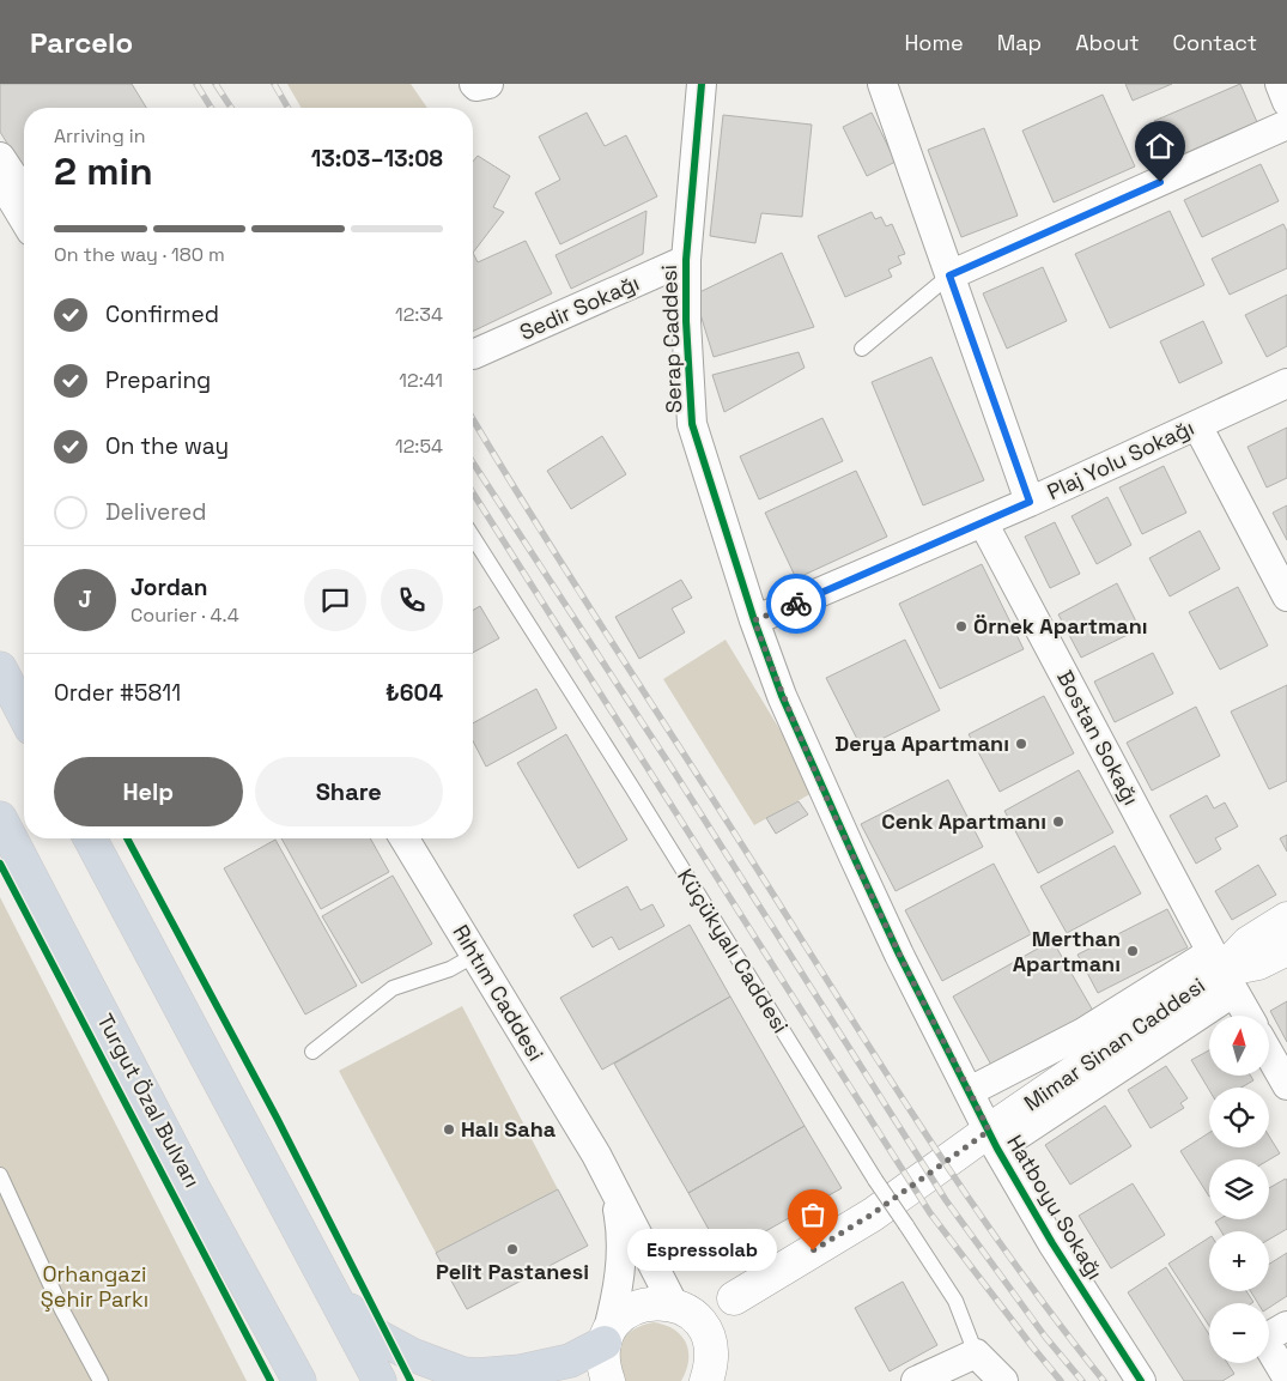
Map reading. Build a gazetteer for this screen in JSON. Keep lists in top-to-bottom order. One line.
{"streets":{"highway":["Turgut Özal Bulvarı"],"main road":["Mimar Sinan Caddesi"],"street":["Sedir Sokağı","Serap Caddesi","Plaj Yolu Sokağı","Bostan Sokağı","Küçükyalı Caddesi","Rıhtım Caddesi","Hatboyu Sokağı"]},"crossings":[["Sedir Sokağı","Serap Caddesi"],["Serap Caddesi","Plaj Yolu Sokağı"],["Serap Caddesi","Hatboyu Sokağı"],["Plaj Yolu Sokağı","Bostan Sokağı"],["Plaj Yolu Sokağı","Hatboyu Sokağı"],["Bostan Sokağı","Mimar Sinan Caddesi"],["Mimar Sinan Caddesi","Hatboyu Sokağı"]],"parks":["Orhangazi Şehir Parkı"],"places":["Örnek Apartmanı","Derya Apartmanı","Cenk Apartmanı","Merthan Apartmanı","Halı Saha","Pelit Pastanesi","Espressolab"],"north":"top","page":{"header":"Parcelo","nav":["Home","Map","About","Contact"],"heading":["2 min","Arriving in","13:03–13:08"],"panel":["Jordan","Courier · 4.4","Order #5811","₺604"],"bar":"On the way · 180 m","list":[["Confirmed","12:34"],["Preparing","12:41"],["On the way","12:54"],"Delivered"],"round":"J","buttons":["Help","Share"],"map_buttons":["+","−"],"bubble":"Espressolab"}}
